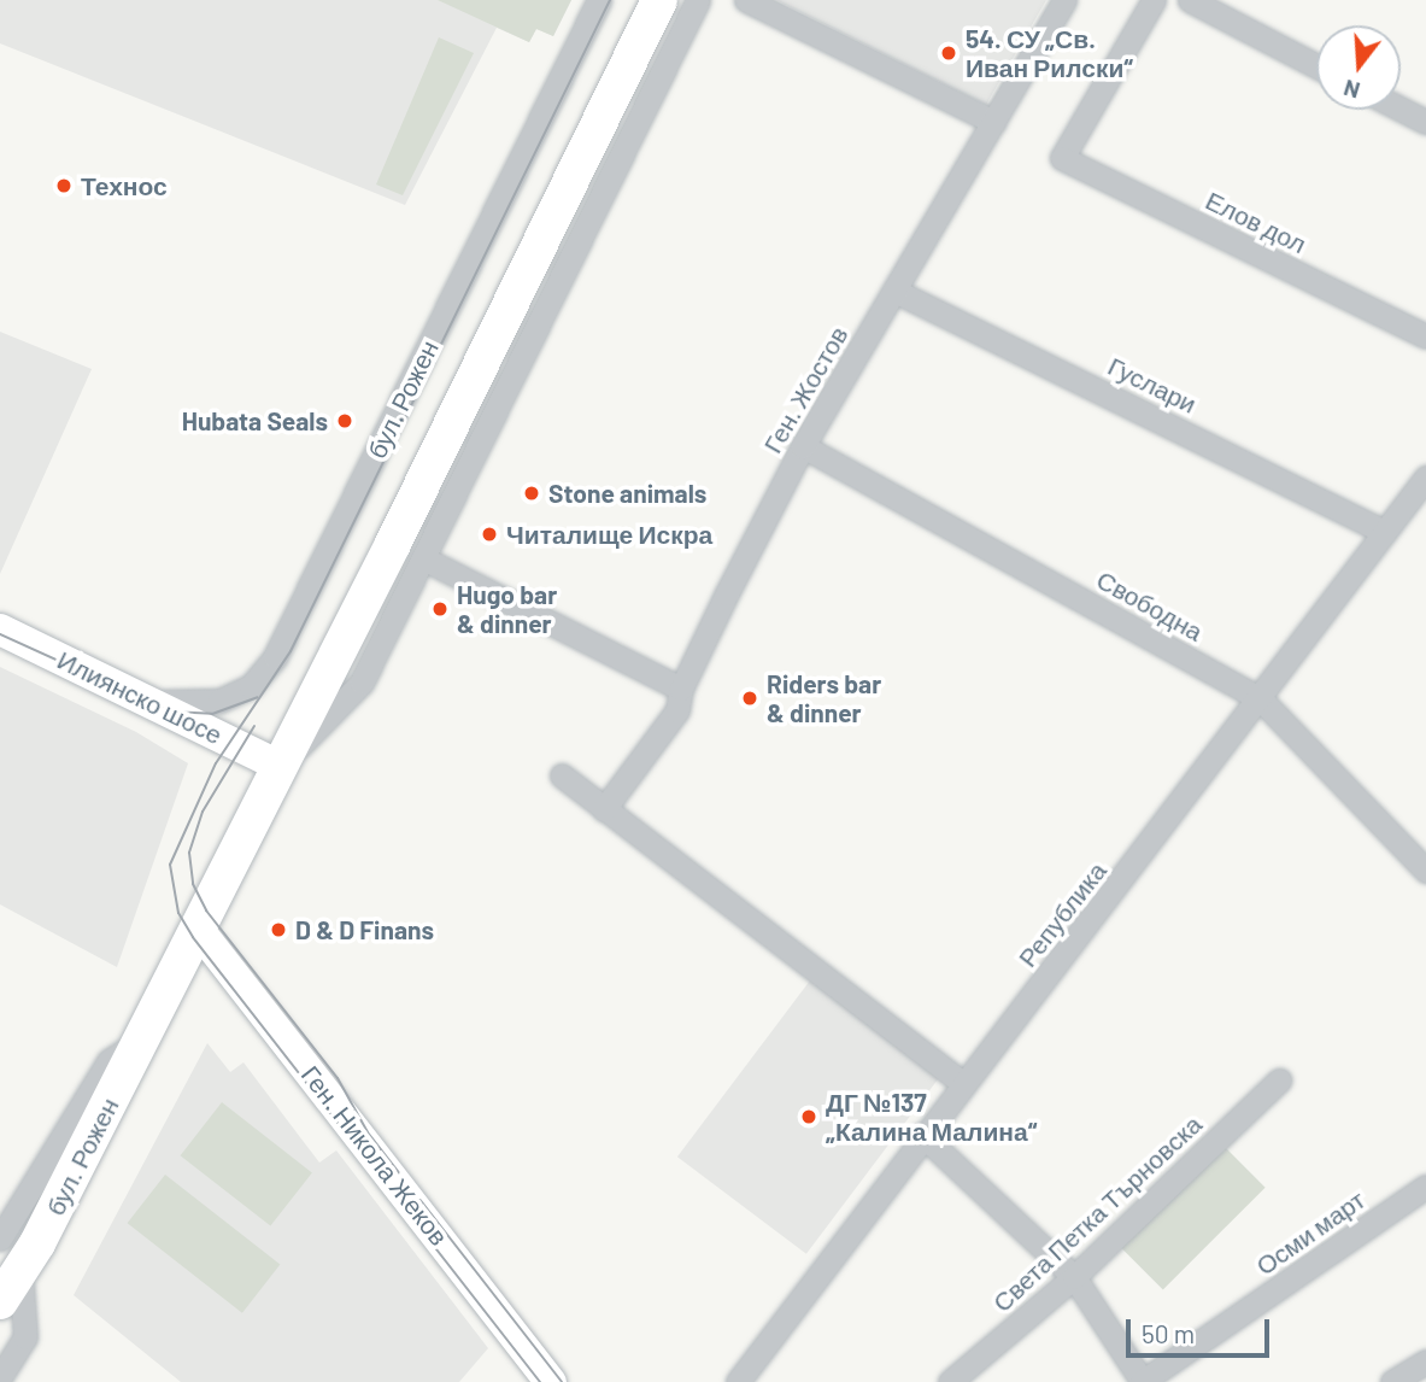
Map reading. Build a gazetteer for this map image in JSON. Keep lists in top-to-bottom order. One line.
{"streets":{"main road":["бул. Рожен"],"street":["Елов дол","Гуслари","Ген. Жостов","Свободна","Илиянско шосе","Република","Ген. Никола Жеков","Света Петка Търновска","Осми март"]},"crossings":[["Гуслари","Ген. Жостов"],["Гуслари","Република"],["Ген. Жостов","Свободна"],["бул. Рожен","Илиянско шосе"],["бул. Рожен","Ген. Никола Жеков"],["Свободна","Република"]],"places":["54. СУ „Св. Иван Рилски“","Технос","Hubata Seals","Stone animals","Читалище Искра","Hugo bar & dinner","Riders bar & dinner","D & D Finans","ДГ №137 „Калина Малина“"],"scale_bar":"50 m","north":"bottom"}
